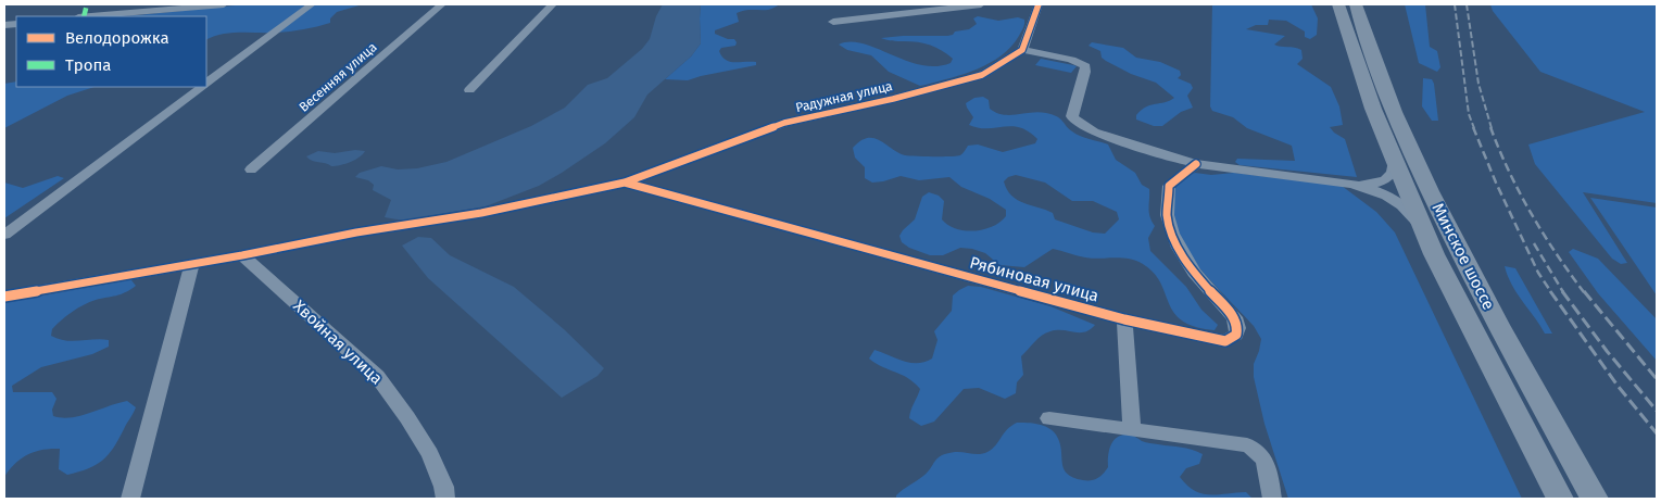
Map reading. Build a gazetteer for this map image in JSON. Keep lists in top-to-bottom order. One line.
{"streets":{"highway":["Минское шоссе"],"street":["Весенняя улица","Радужная улица","Рябиновая улица","Хвойная улица"]},"crossings":[["Радужная улица","Рябиновая улица"],["Радужная улица","Хвойная улица"]],"legend":["Велодорожка","Тропа"]}
